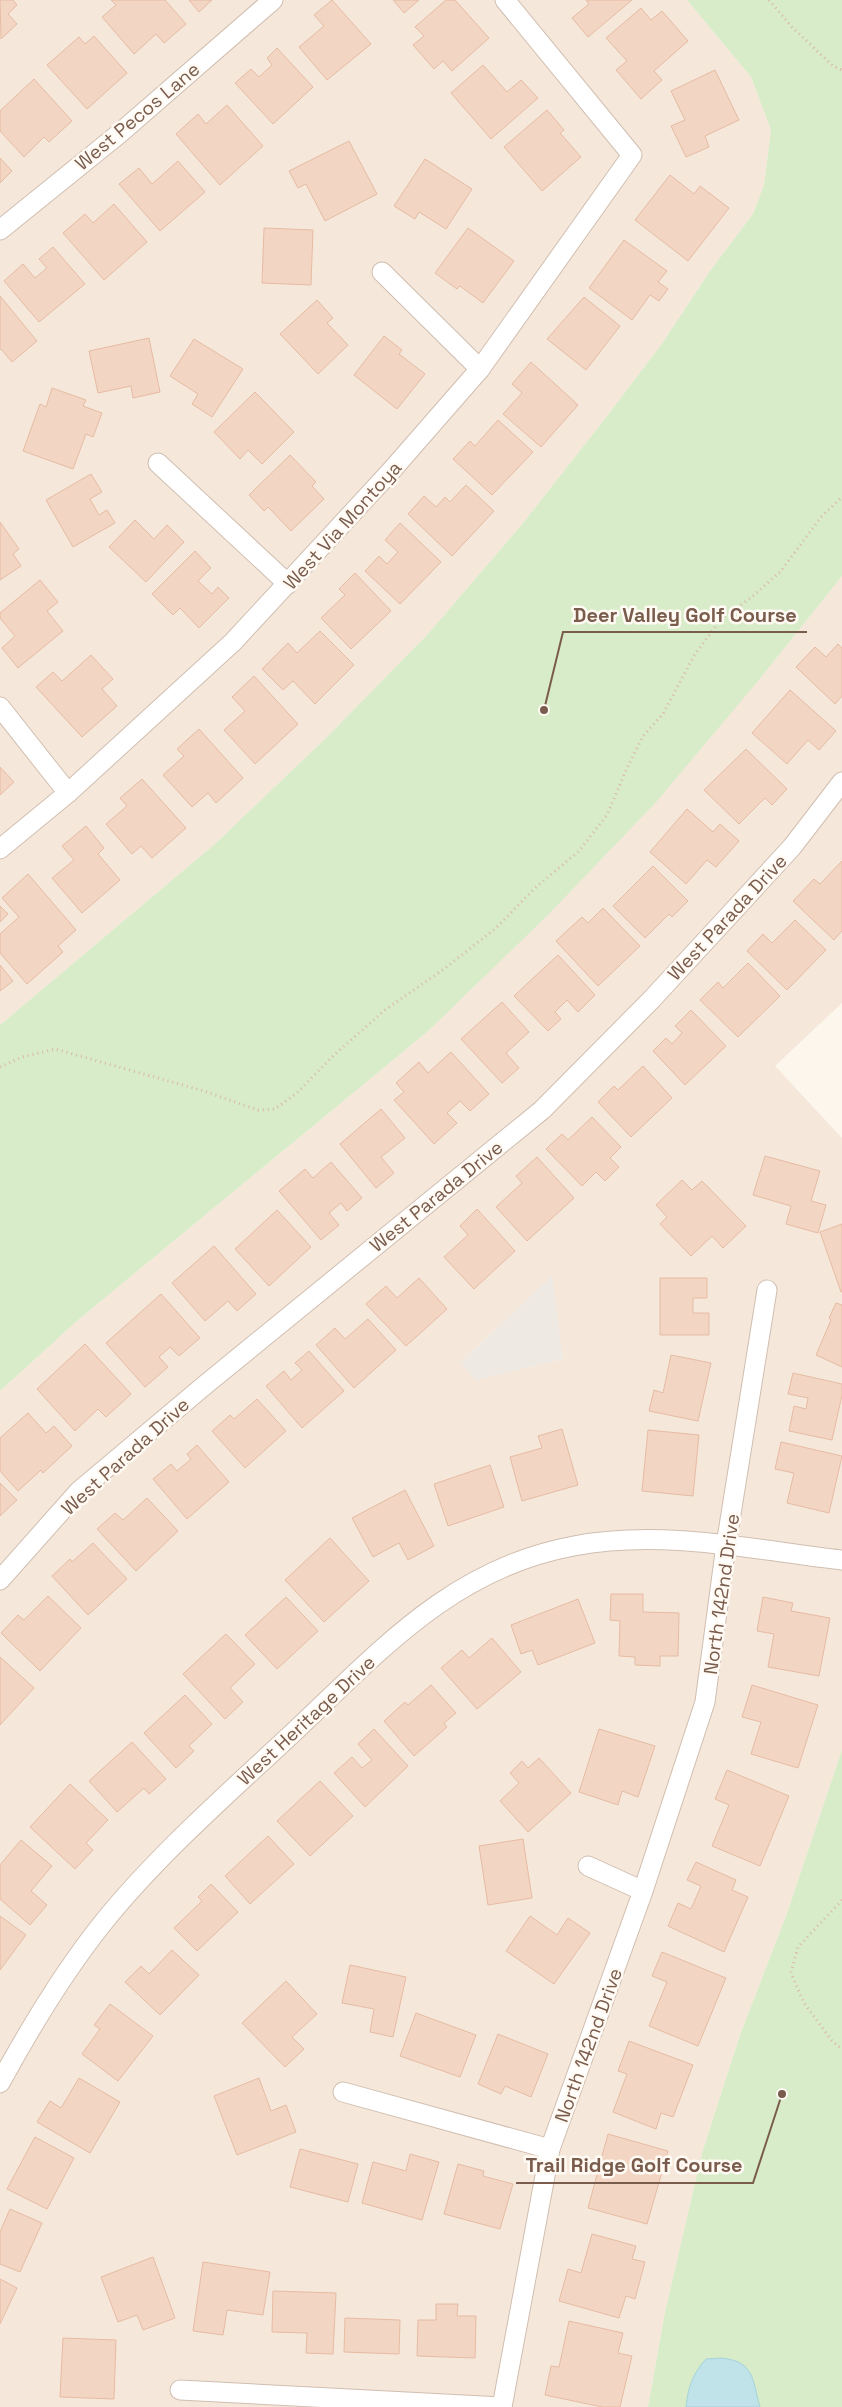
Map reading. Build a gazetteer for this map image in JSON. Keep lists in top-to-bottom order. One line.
{"streets":{"street":["West Pecos Lane","West Via Montoya","West Parada Drive","North 142nd Drive","West Heritage Drive"]},"crossings":[["North 142nd Drive","West Heritage Drive"]],"places":["Deer Valley Golf Course","Trail Ridge Golf Course"]}
